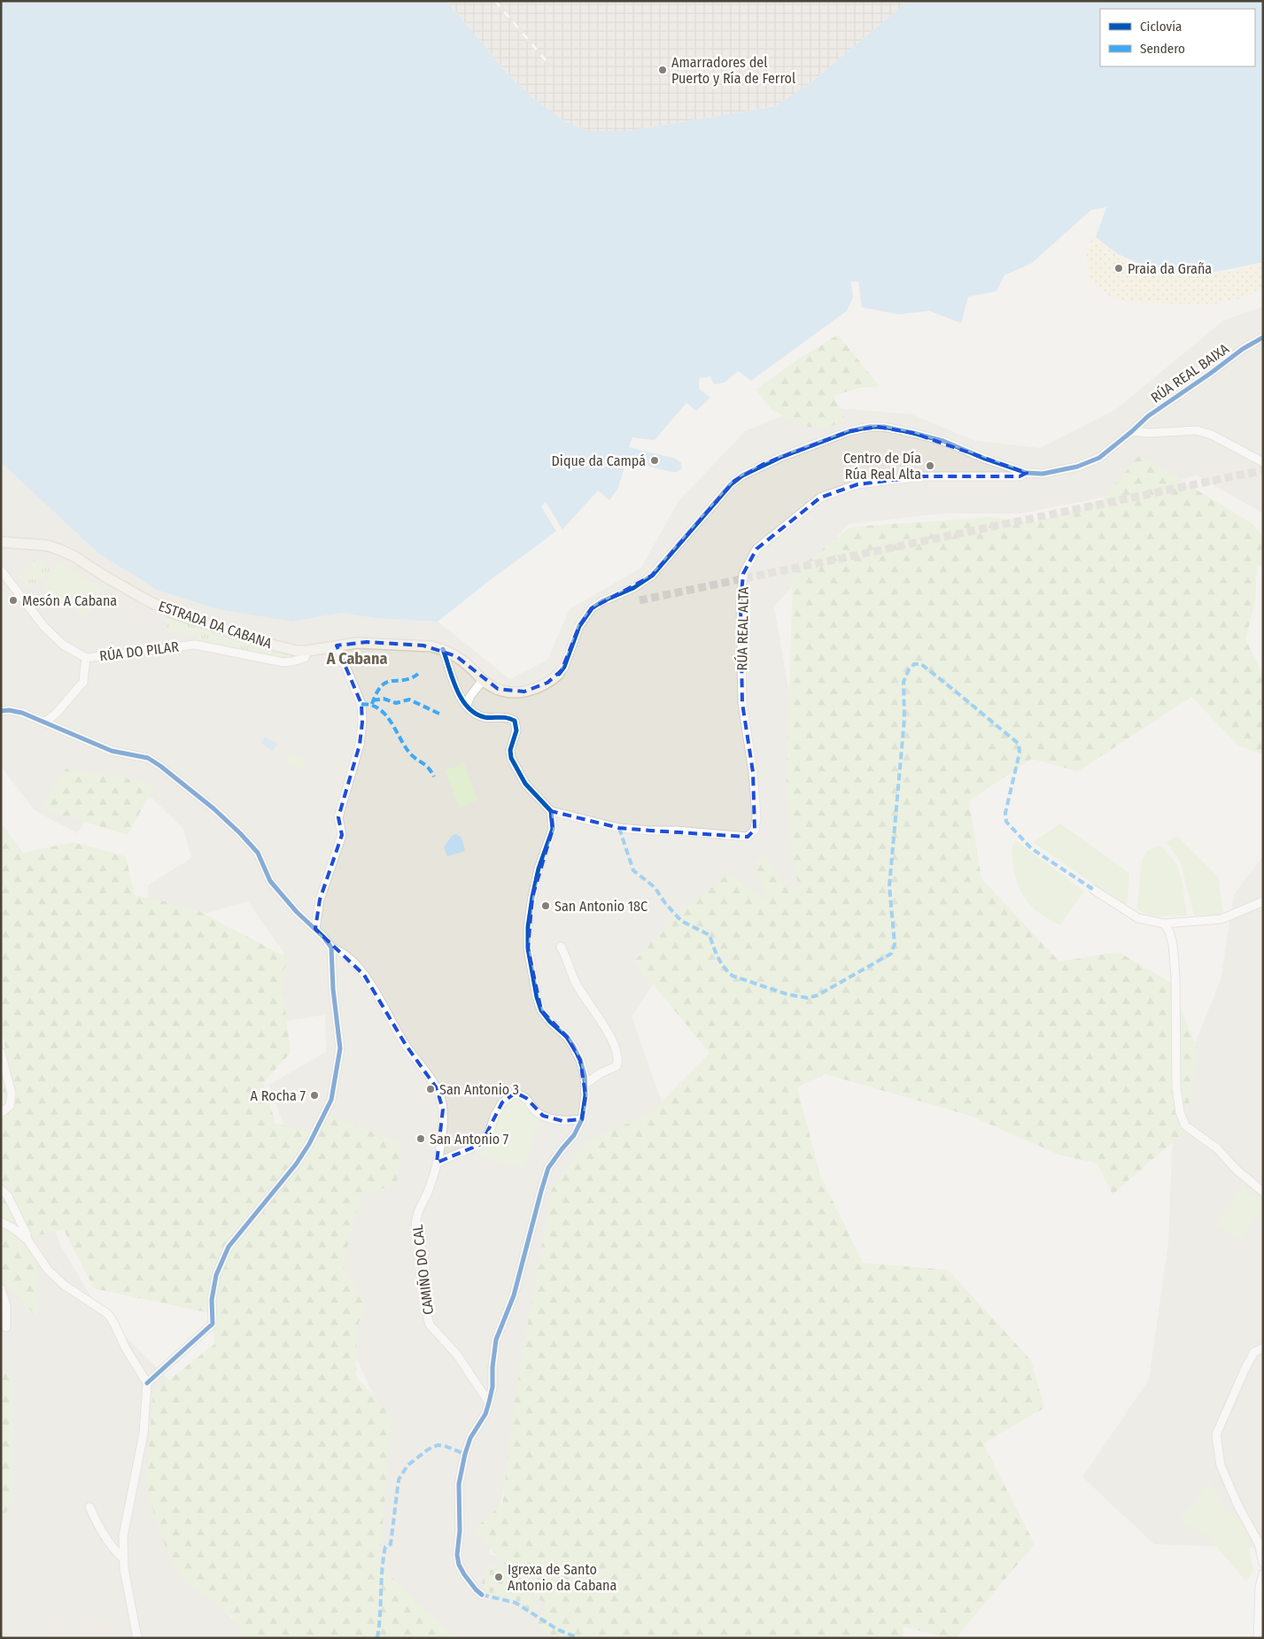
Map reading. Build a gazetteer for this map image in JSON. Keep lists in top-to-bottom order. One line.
{"streets":{"main road":["ESTRADA DA CABANA"],"street":["RÚA REAL BAIXA","RÚA REAL ALTA","RÚA DO PILAR","CAMIÑO DO CAL"]},"crossings":[["RÚA REAL BAIXA","RÚA REAL ALTA"],["ESTRADA DA CABANA","RÚA DO PILAR"]],"districts":["A Cabana"],"places":["Amarradores del Puerto y Ría de Ferrol","Praia da Graña","Dique da Campá","Centro de Día Rúa Real Alta","Mesón A Cabana","San Antonio 18C","San Antonio 3","A Rocha 7","San Antonio 7","Igrexa de Santo Antonio da Cabana"],"legend":["Ciclovía","Sendero"]}
